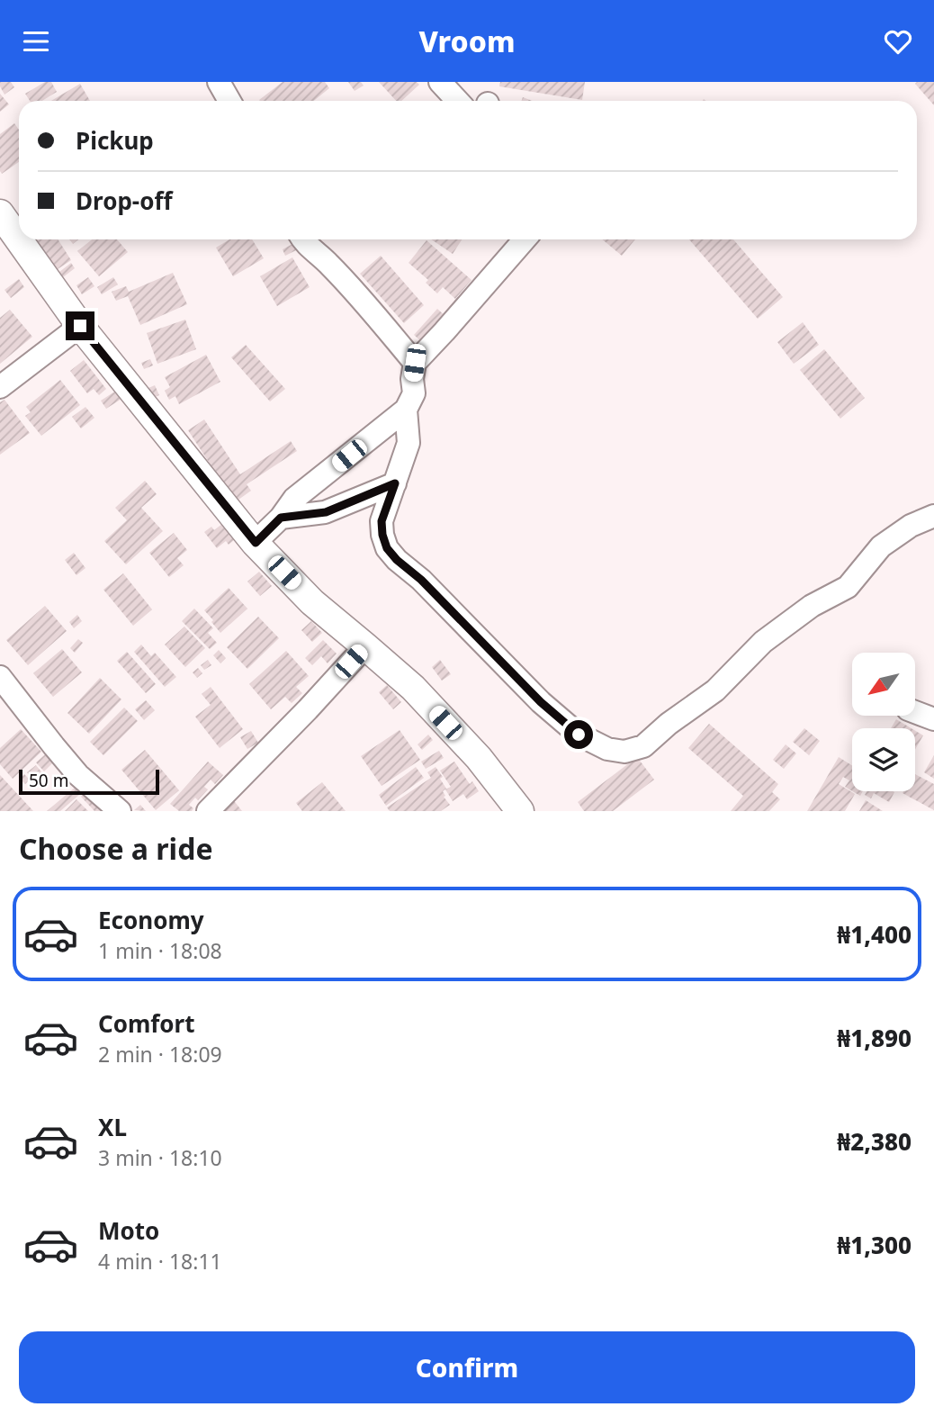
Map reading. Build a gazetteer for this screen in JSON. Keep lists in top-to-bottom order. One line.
{"scale_bar":"50 m","north":"bottom left","page":{"header":"Vroom","banner":["Pickup","Drop-off"],"scale":"50 m","heading":"Choose a ride","list":[{"name":"Economy","note":"1 min · 18:08","value":"₦1,400"},{"name":"Comfort","note":"2 min · 18:09","value":"₦1,890"},{"name":"XL","note":"3 min · 18:10","value":"₦2,380"},{"name":"Moto","note":"4 min · 18:11","value":"₦1,300"}],"buttons":"Confirm"}}
